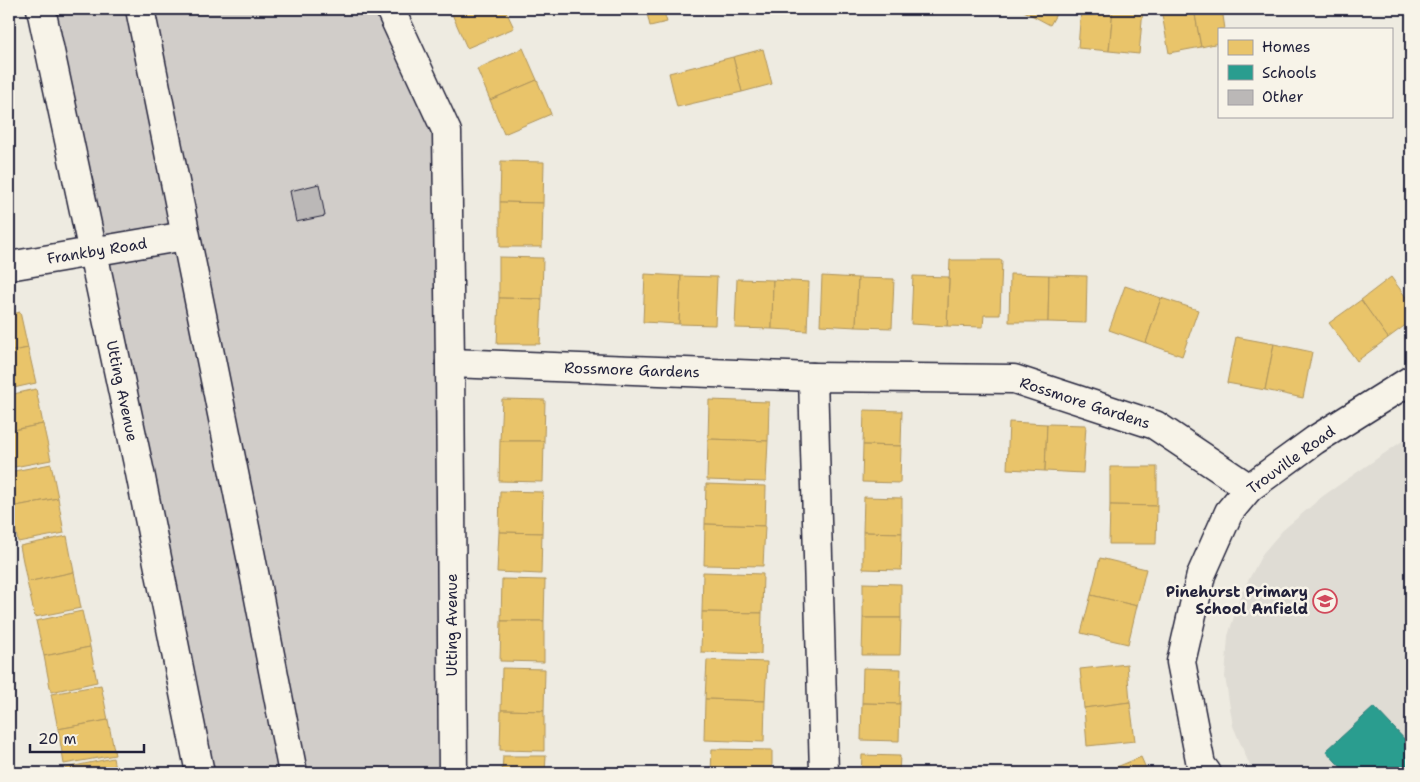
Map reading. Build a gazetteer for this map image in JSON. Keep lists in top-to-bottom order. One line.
{"streets":{"street":["Frankby Road","Rossmore Gardens","Utting Avenue","Trouville Road"]},"crossings":[["Frankby Road","Utting Avenue"],["Rossmore Gardens","Utting Avenue"],["Rossmore Gardens","Trouville Road"]],"places":{"school or university":["Pinehurst Primary School Anfield"]},"legend":["Homes","Schools","Other"],"scale_bar":"20 m"}
